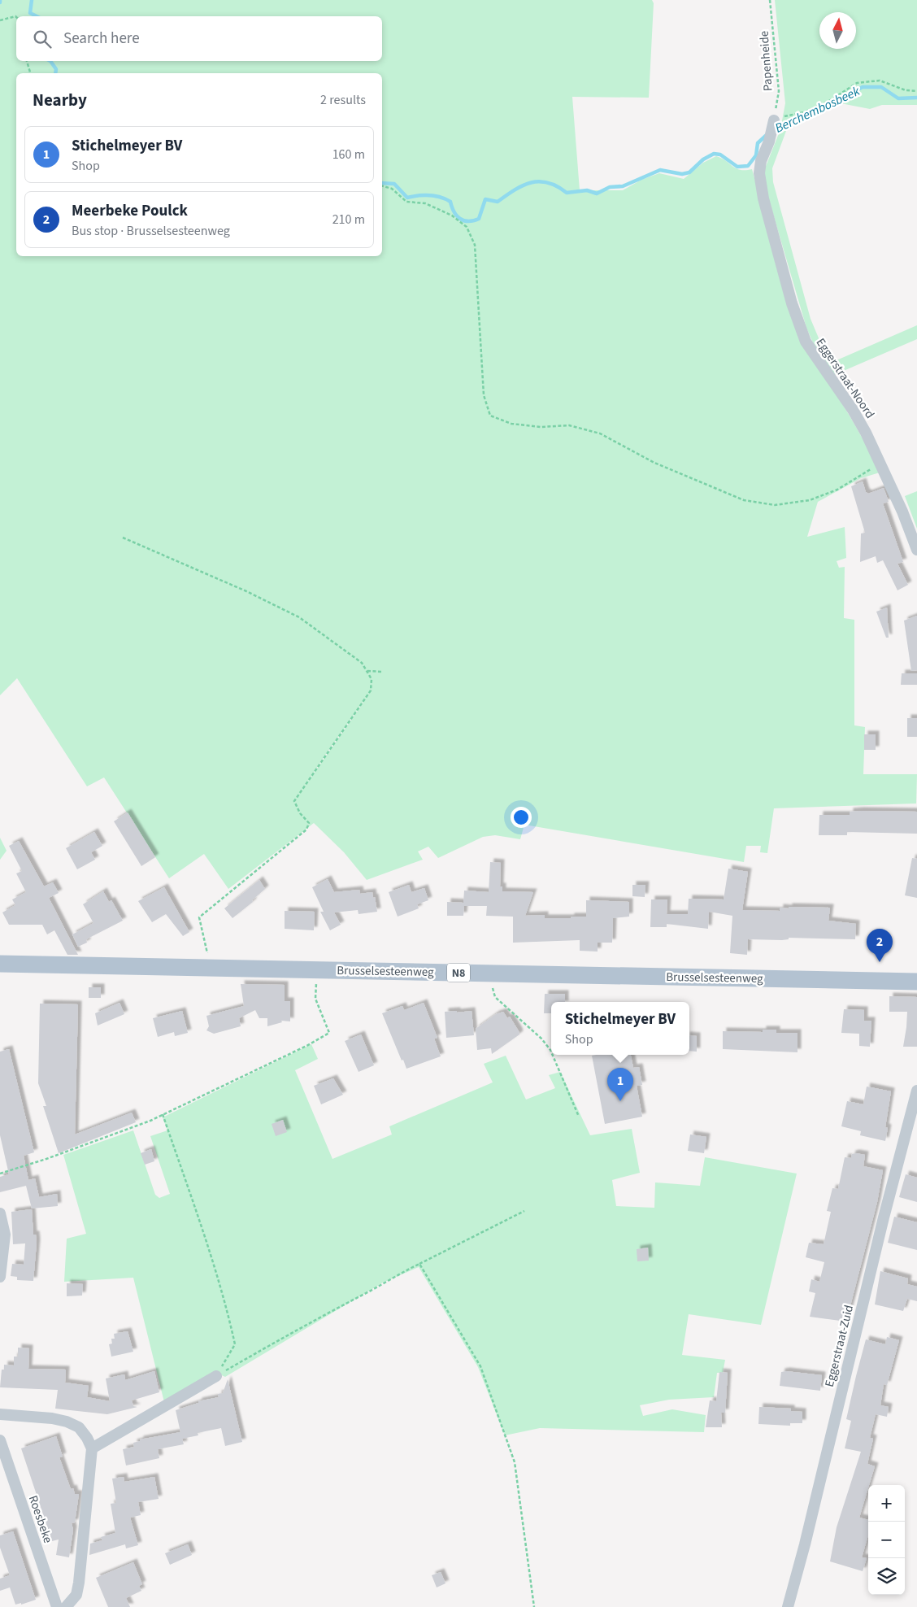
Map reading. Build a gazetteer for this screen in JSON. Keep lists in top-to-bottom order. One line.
{"streets":{"main road":["Brusselsesteenweg","N8"],"street":["Eggerstraat-Noord","Eggerstraat-Zuid","Roesbeke"],"path":["Papenheide"]},"crossings":[["Papenheide","Eggerstraat-Noord"]],"water":["Berchembosbeek"],"north":"top","page":{"search":"Search here","heading":["Nearby","2 results"],"list":[{"mark":"1","name":"Stichelmeyer BV","note":"Shop","value":"160 m"},{"mark":"2","name":"Meerbeke Poulck","note":"Bus stop · Brusselsesteenweg","value":"210 m"}],"pins":["2","1"],"popup":["Stichelmeyer BV","Shop"],"map_buttons":["+","−"]}}
